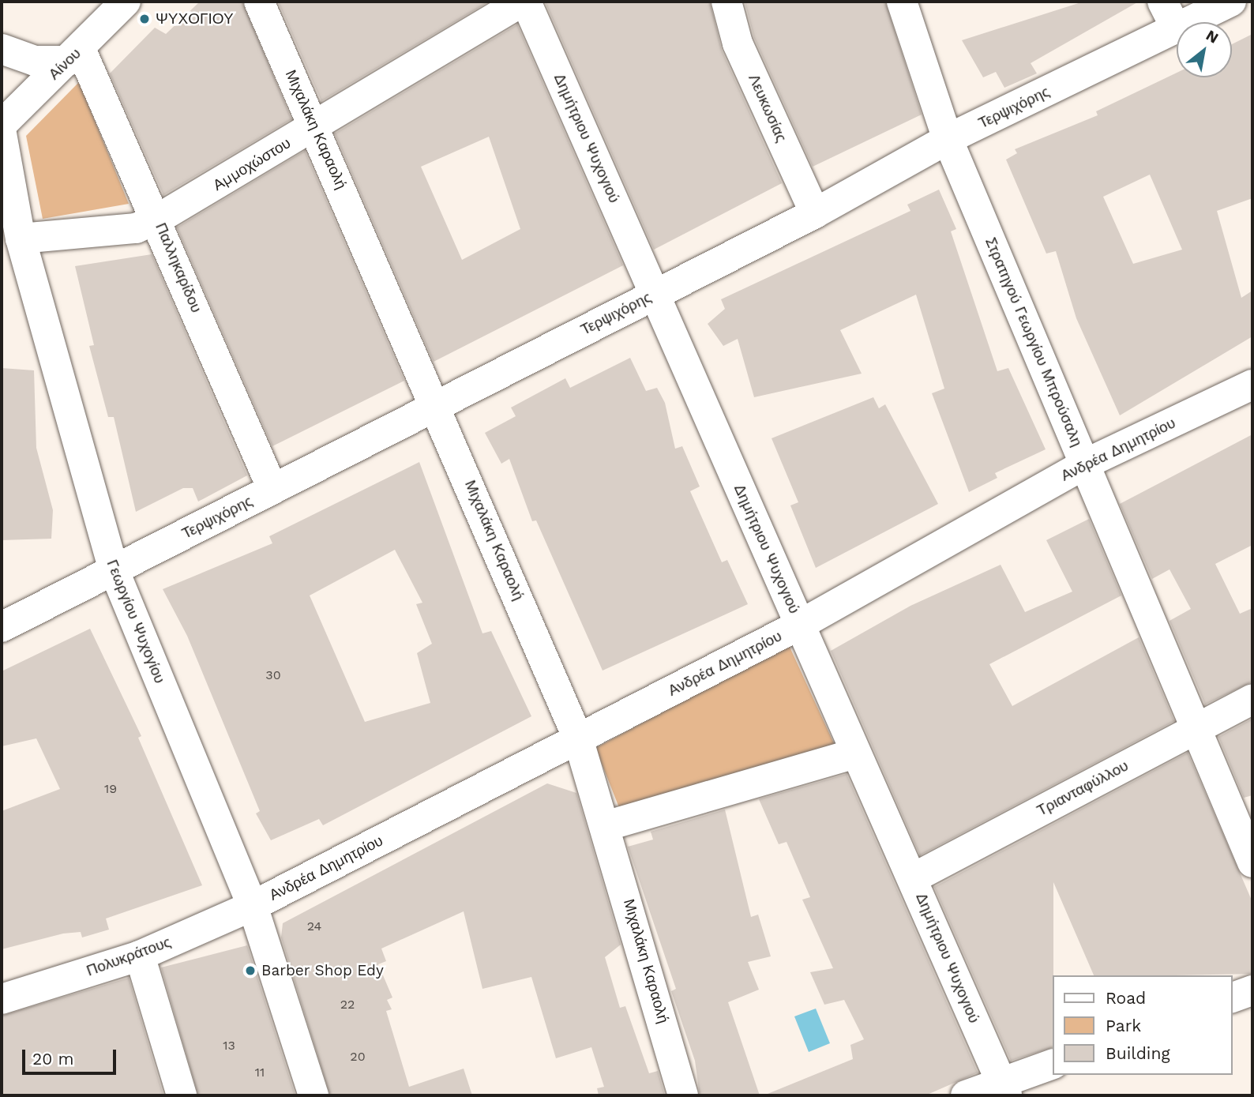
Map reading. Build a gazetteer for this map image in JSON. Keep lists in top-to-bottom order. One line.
{"streets":{"street":["Αίνου","Τερψιχόρης","Λευκωσίας","Μιχαλάκη Καραολή","Δημήτριου Ψυχογιού","Αμμοχώστου","Παλληκαρίδου","Στρατηγού Γεωργίου Μπρούσαλη","Ανδρέα Δημητρίου","Γεωργίου Ψυχογίου","Τριανταφύλλου","Πολυκράτους"]},"crossings":[["Αίνου","Παλληκαρίδου"],["Τερψιχόρης","Λευκωσίας"],["Τερψιχόρης","Μιχαλάκη Καραολή"],["Τερψιχόρης","Δημήτριου Ψυχογιού"],["Τερψιχόρης","Παλληκαρίδου"],["Τερψιχόρης","Στρατηγού Γεωργίου Μπρούσαλη"],["Τερψιχόρης","Γεωργίου Ψυχογίου"],["Μιχαλάκη Καραολή","Αμμοχώστου"],["Μιχαλάκη Καραολή","Ανδρέα Δημητρίου"],["Δημήτριου Ψυχογιού","Ανδρέα Δημητρίου"],["Δημήτριου Ψυχογιού","Τριανταφύλλου"],["Αμμοχώστου","Παλληκαρίδου"],["Αμμοχώστου","Γεωργίου Ψυχογίου"],["Στρατηγού Γεωργίου Μπρούσαλη","Ανδρέα Δημητρίου"],["Στρατηγού Γεωργίου Μπρούσαλη","Τριανταφύλλου"],["Ανδρέα Δημητρίου","Γεωργίου Ψυχογίου"],["Ανδρέα Δημητρίου","Πολυκράτους"],["Γεωργίου Ψυχογίου","Πολυκράτους"]],"places":["ΨΥΧΟΓΙΟΥ","Barber Shop Edy"],"house_numbers":["30","19","24","22","13","20","11"],"legend":["Road","Park","Building"],"scale_bar":"20 m","north":"top right"}
